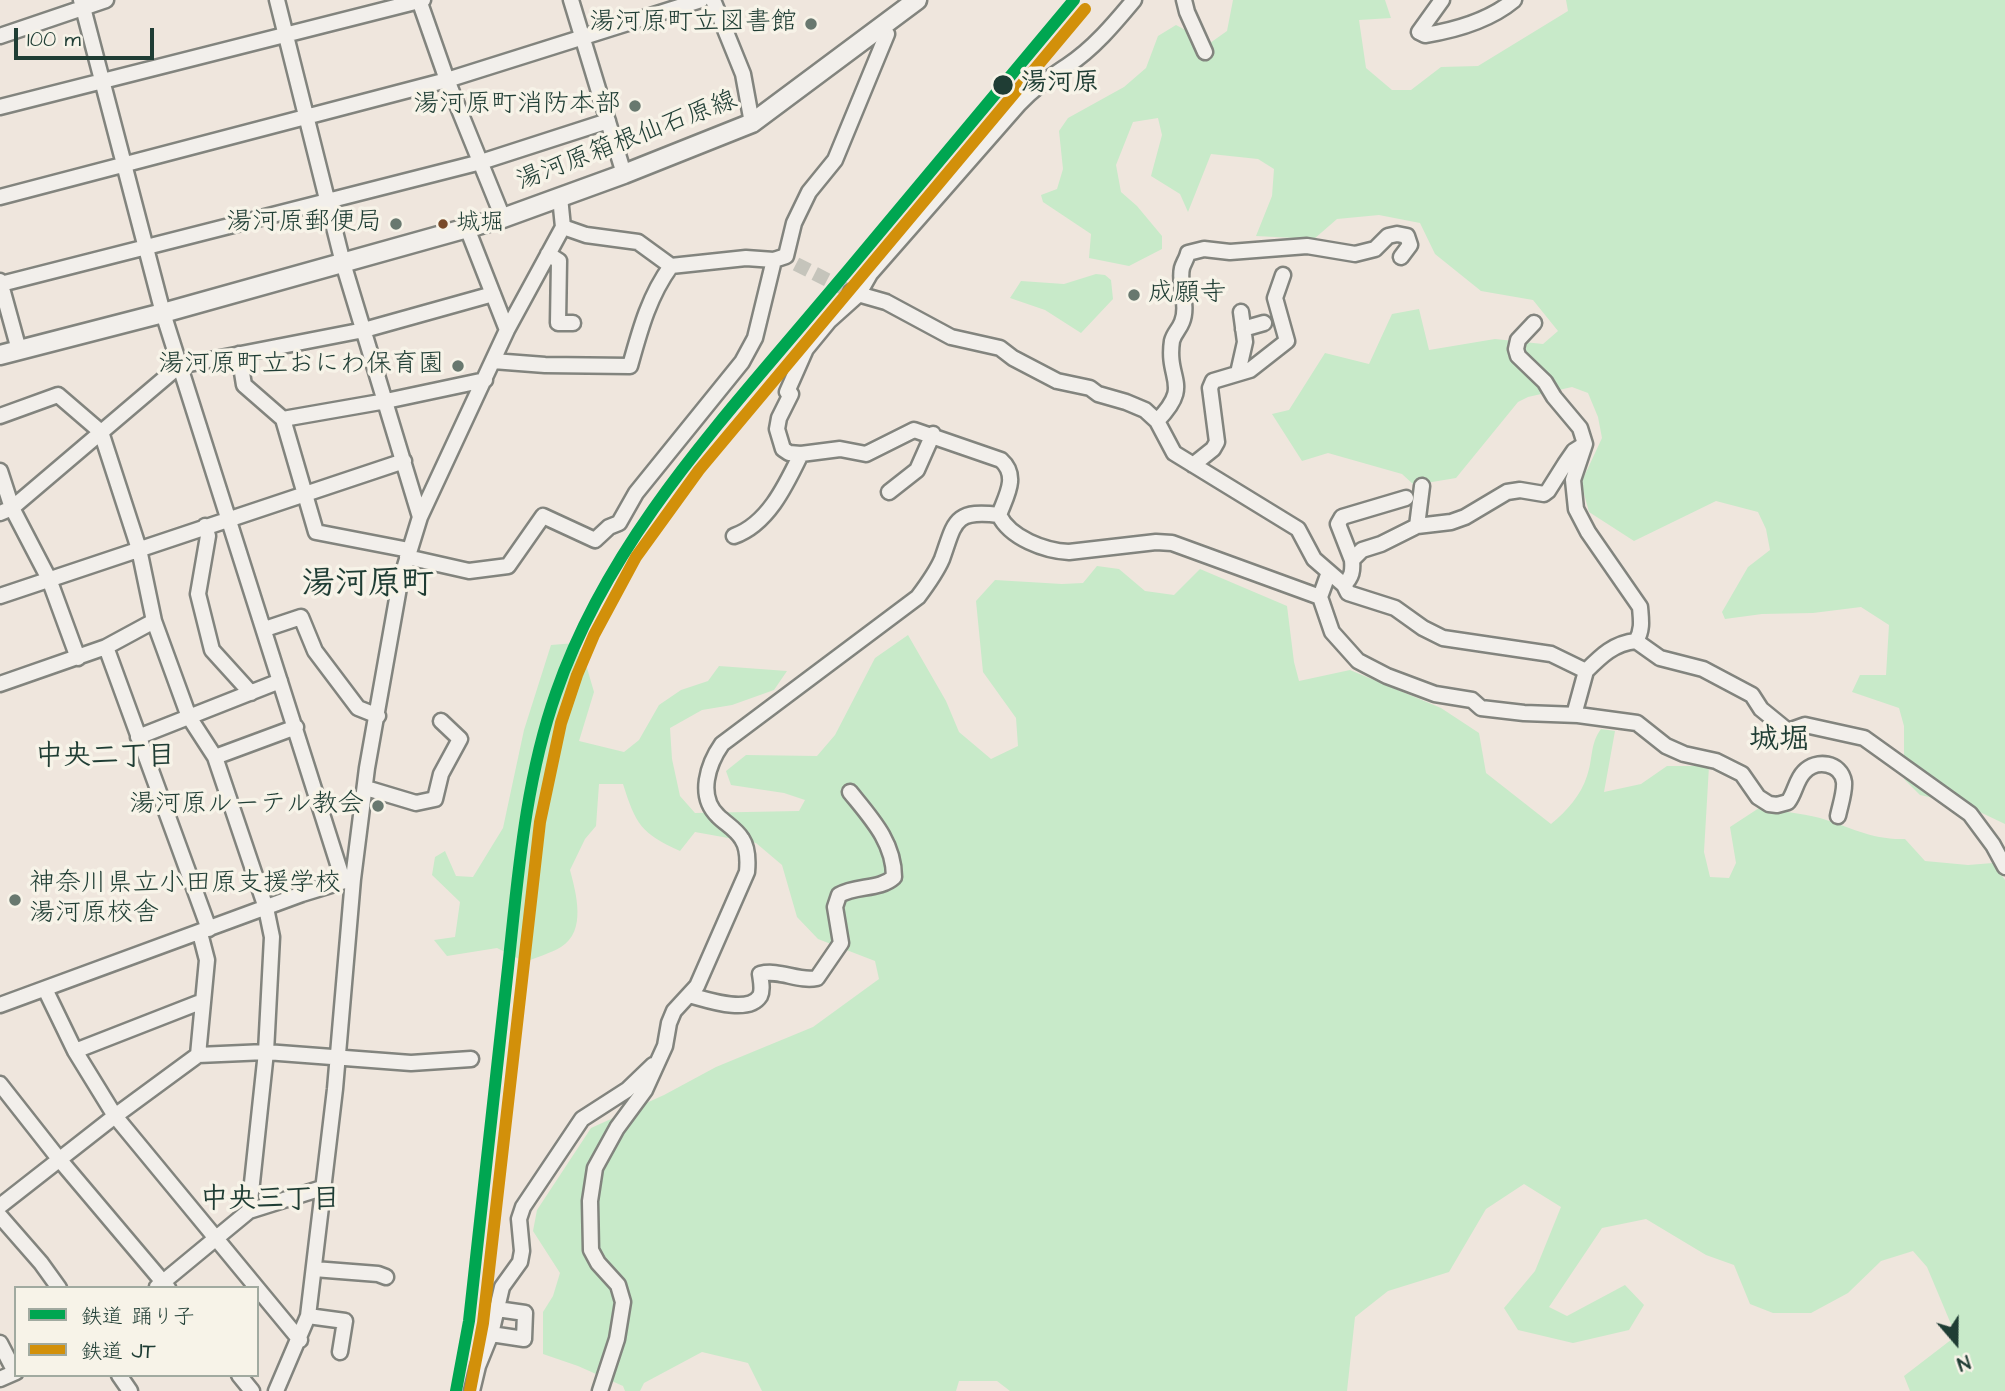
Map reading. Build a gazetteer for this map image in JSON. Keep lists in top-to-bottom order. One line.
{"streets":{"main road":["湯河原箱根仙石原線"]},"districts":["湯河原町","城堀","中央二丁目","中央三丁目"],"places":["湯河原町立図書館","湯河原","湯河原町消防本部","湯河原郵便局","城堀","成願寺","湯河原町立おにわ保育園","湯河原ルーテル教会","神奈川県立小田原支援学校 湯河原校舎"],"lines":["rail line 踊り子","rail line JT"],"legend":["鉄道 踊り子","鉄道 JT"],"scale_bar":"100 m","north":"bottom"}
